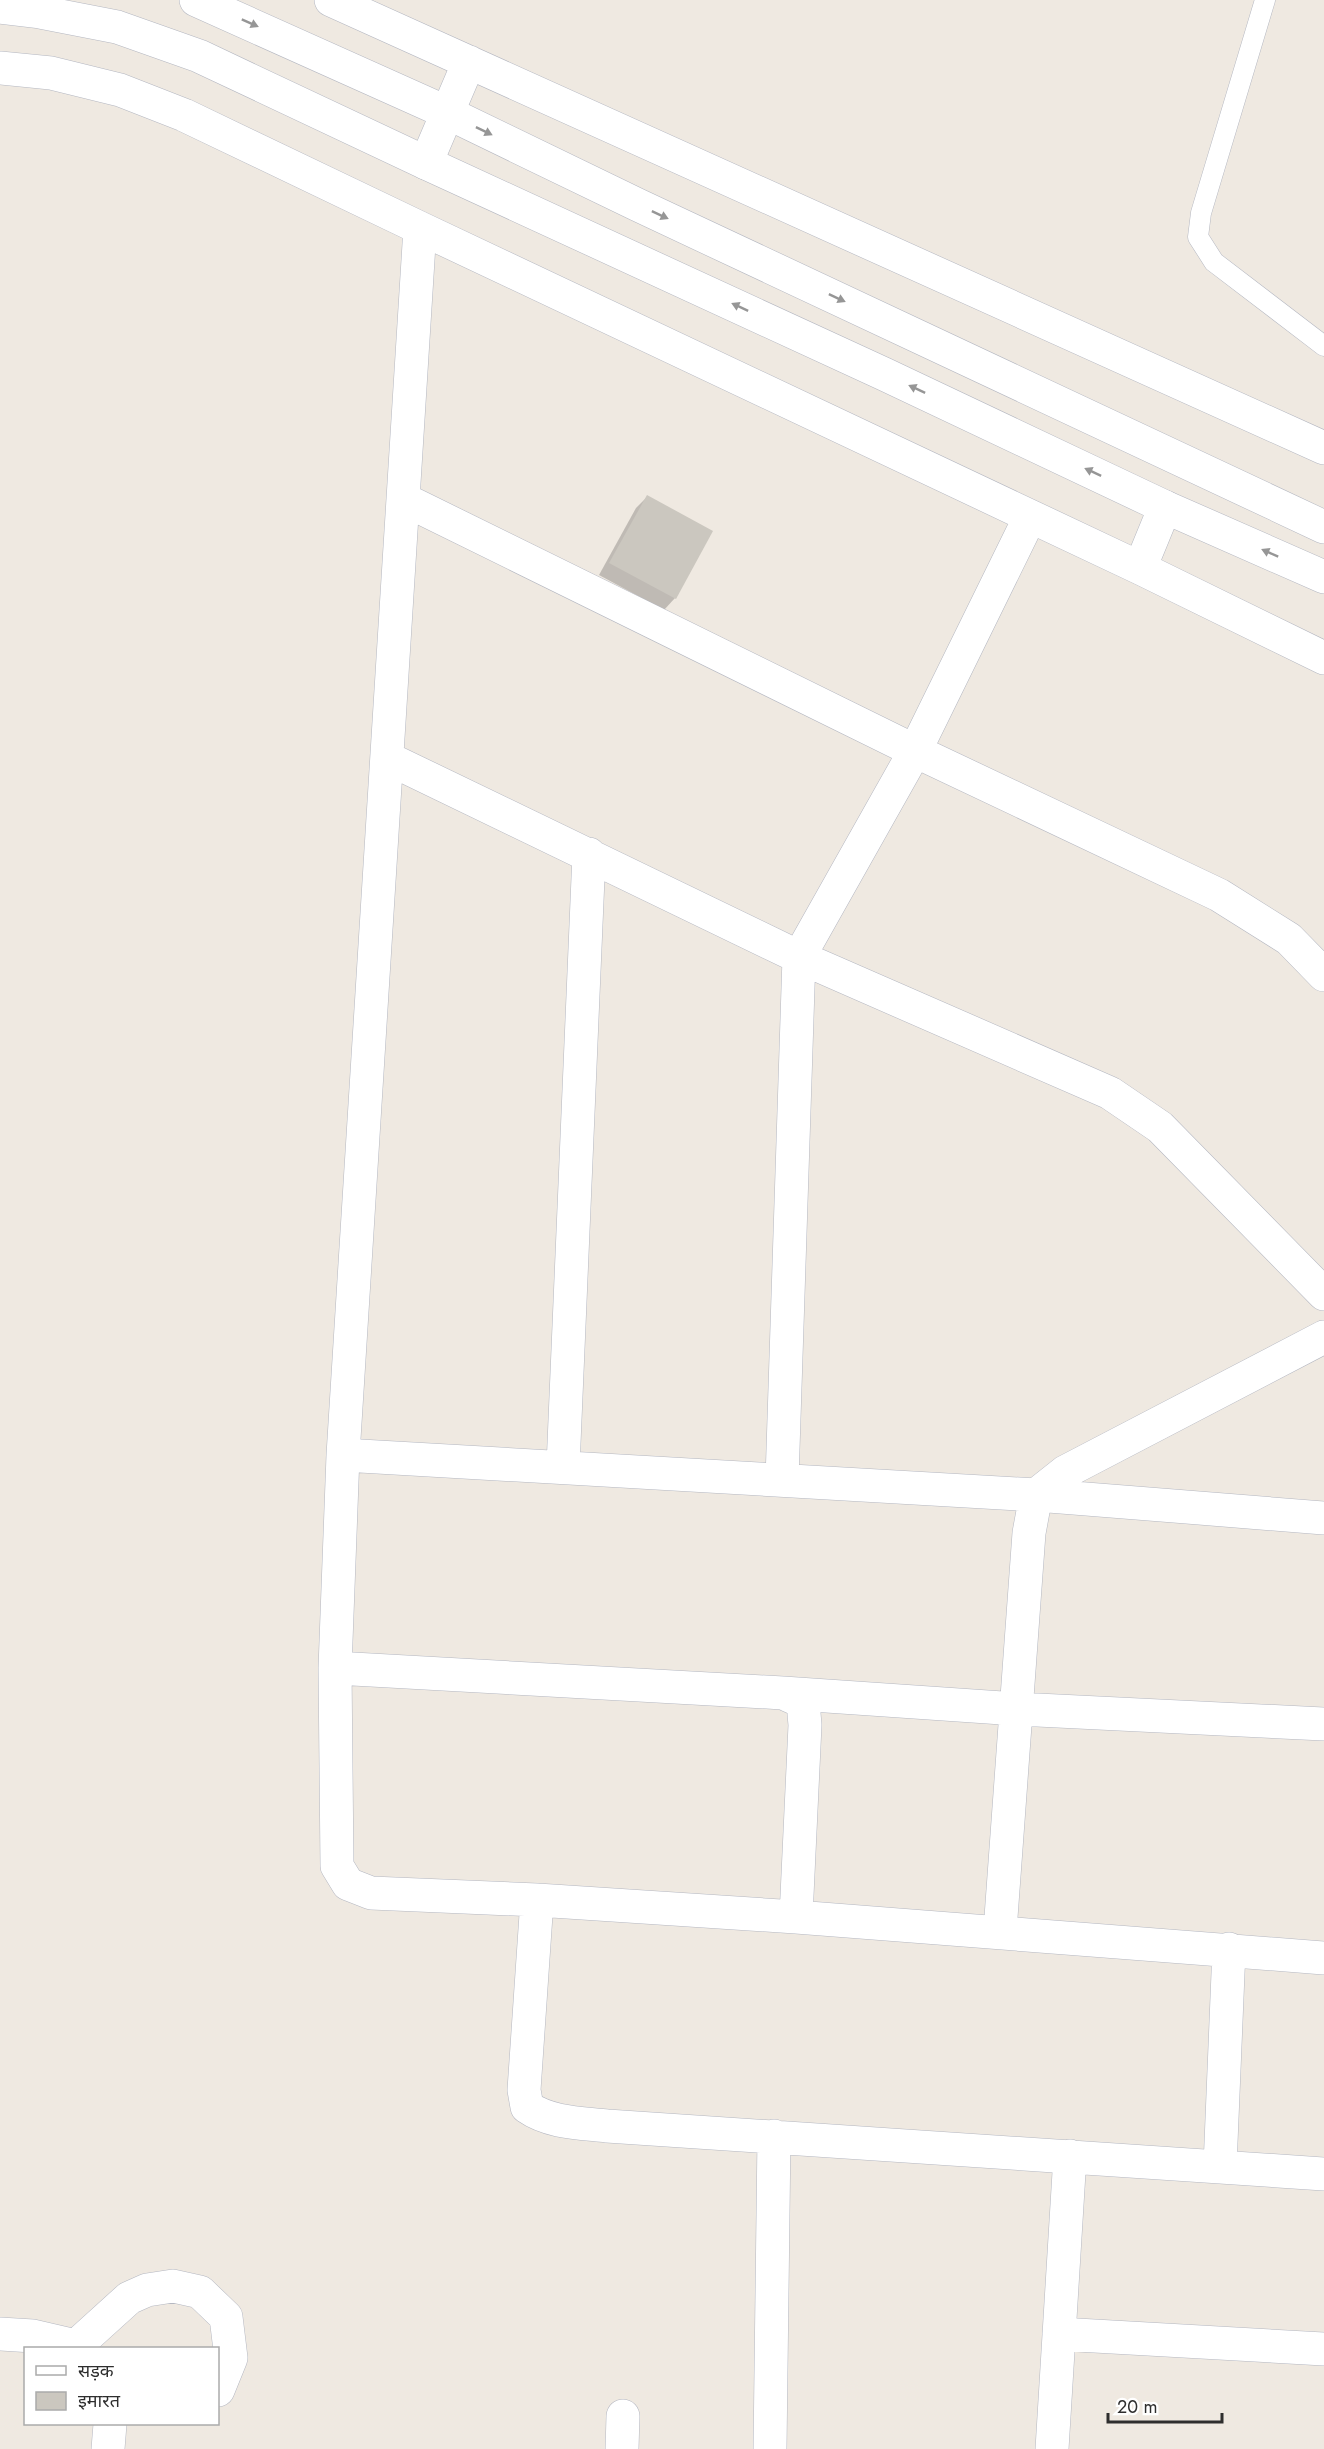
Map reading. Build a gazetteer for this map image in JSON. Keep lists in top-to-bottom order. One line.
{"legend":["सड़क","इमारत"],"scale_bar":"20 m"}
